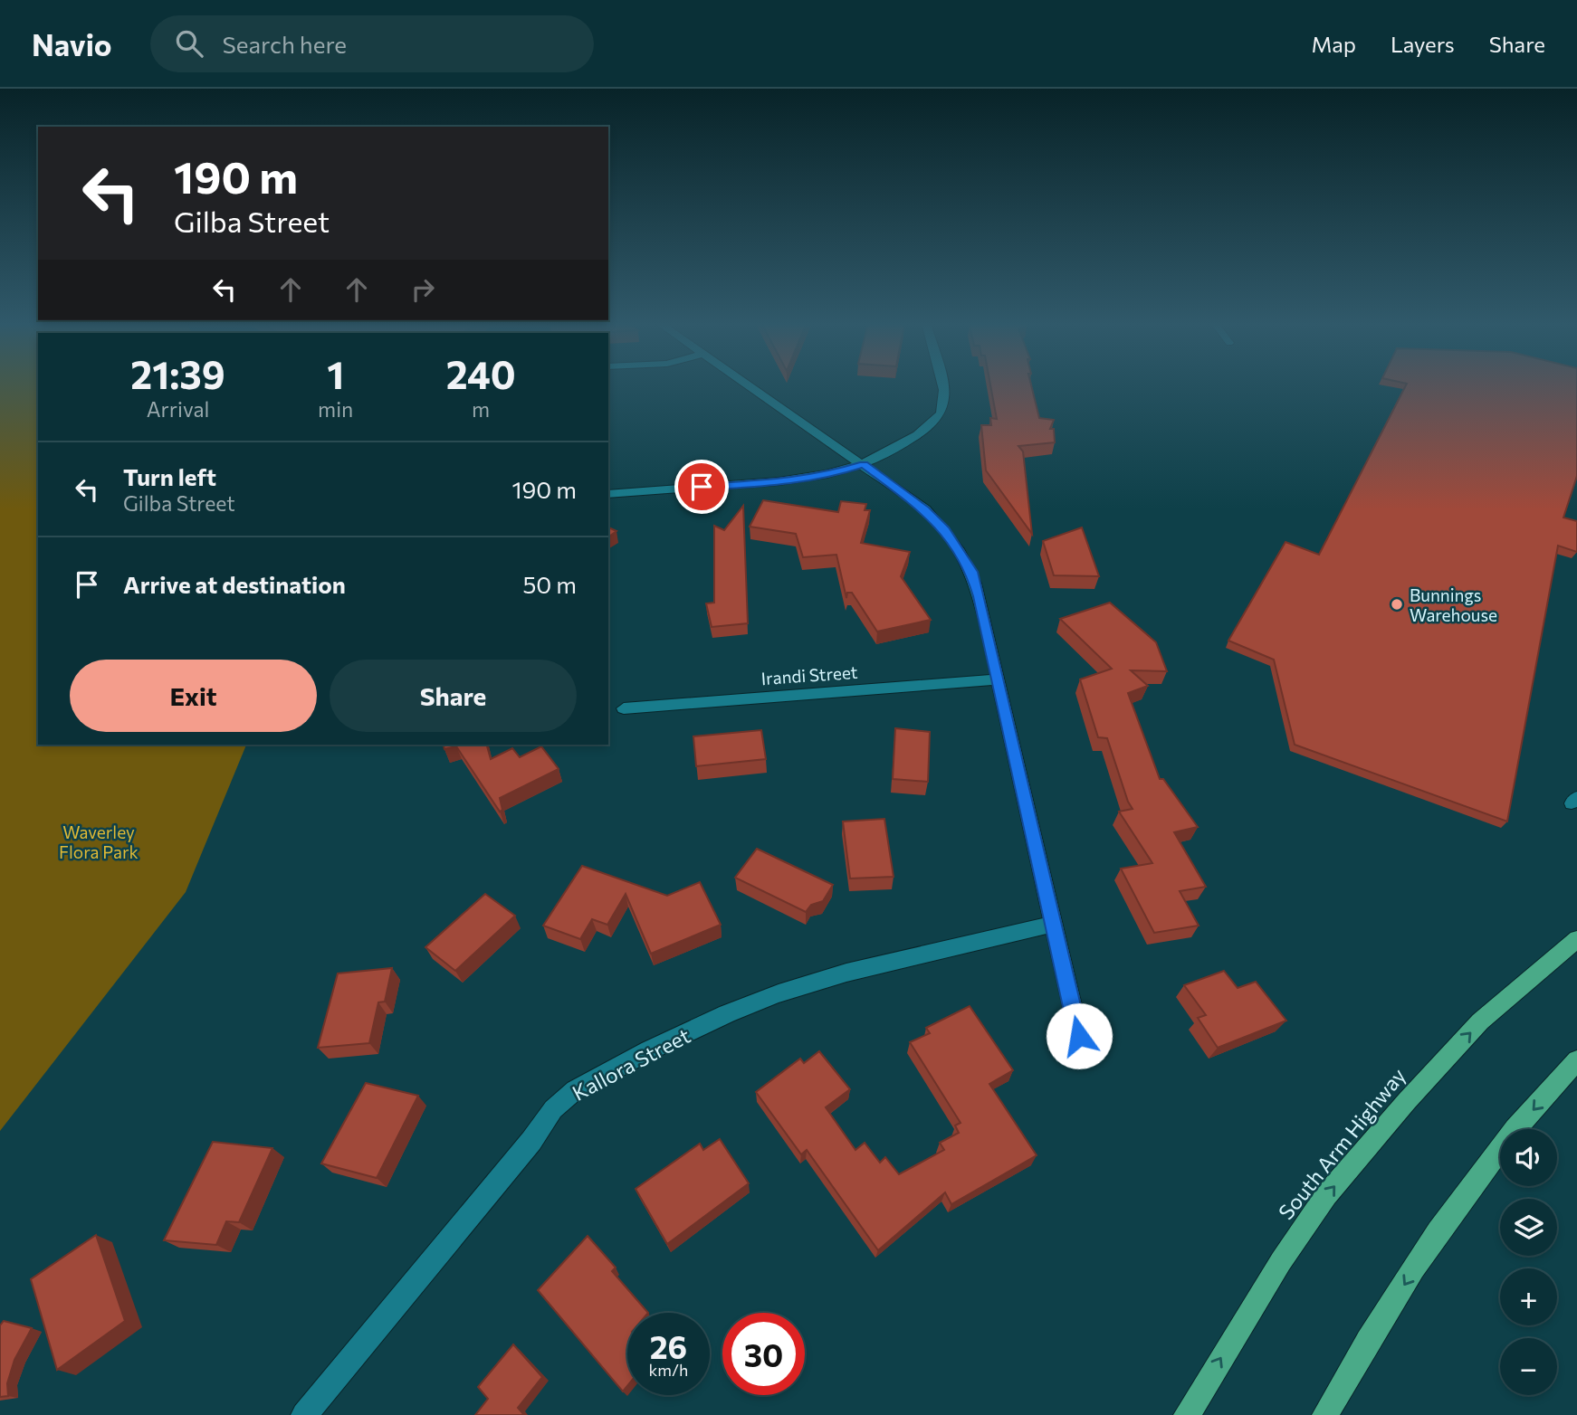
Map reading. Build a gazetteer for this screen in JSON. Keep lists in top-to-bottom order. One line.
{"streets":{"main road":["South Arm Highway"],"street":["Irandi Street","Kallora Street"]},"parks":["Waverley Flora Park"],"places":["Bunnings Warehouse"],"page":{"header":"Navio","search":"Search here","nav":["Map","Layers","Share"],"turn":["190 m","Gilba Street"],"eta":["21:39","Arrival","1","min","240","m"],"list":[{"name":"Turn left","note":"Gilba Street","value":"190 m"},{"name":"Arrive at destination","value":"50 m"}],"buttons":["Exit","Share"],"map_buttons":["+","−"],"speed":"26 km/h","limit":"30"}}
